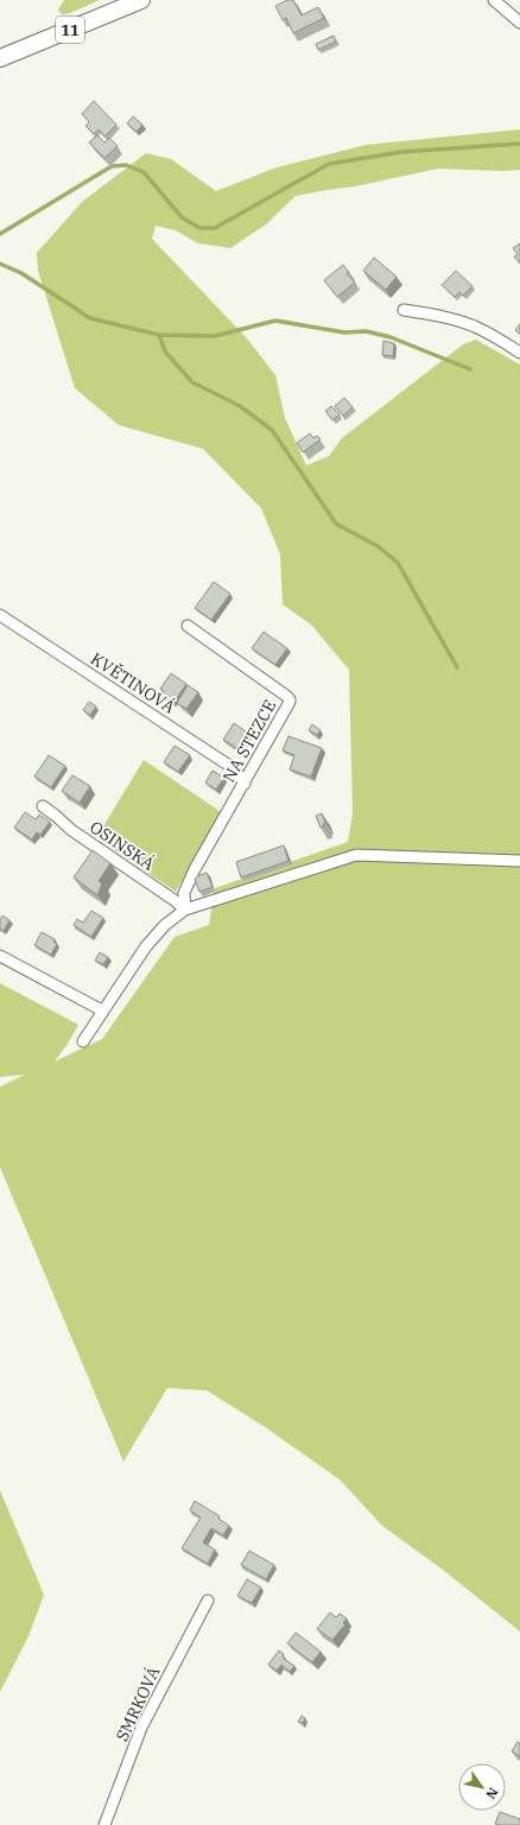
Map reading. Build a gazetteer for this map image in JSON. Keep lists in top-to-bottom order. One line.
{"streets":{"main road":["11"],"street":["KVĚTINOVÁ","NA STEZCE","OSINSKÁ","SMRKOVÁ"]},"crossings":[["KVĚTINOVÁ","NA STEZCE"],["NA STEZCE","OSINSKÁ"]],"north":"bottom right"}
